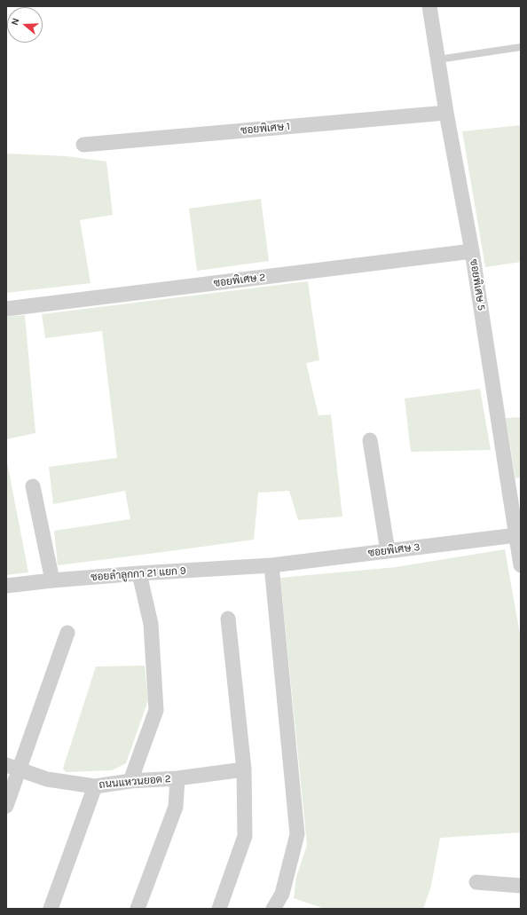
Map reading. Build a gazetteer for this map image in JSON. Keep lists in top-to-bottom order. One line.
{"streets":{"street":["ซอยพิเศษ 1","ซอยพิเศษ 2","ซอยพิเศษ 5","ซอยพิเศษ 3","ซอยลำลูกกา 21 แยก 9","ถนนแหวนยอด 2"]},"crossings":[["ซอยพิเศษ 1","ซอยพิเศษ 5"],["ซอยพิเศษ 2","ซอยพิเศษ 5"],["ซอยพิเศษ 5","ซอยพิเศษ 3"],["ซอยพิเศษ 3","ซอยลำลูกกา 21 แยก 9"]],"north":"left"}
